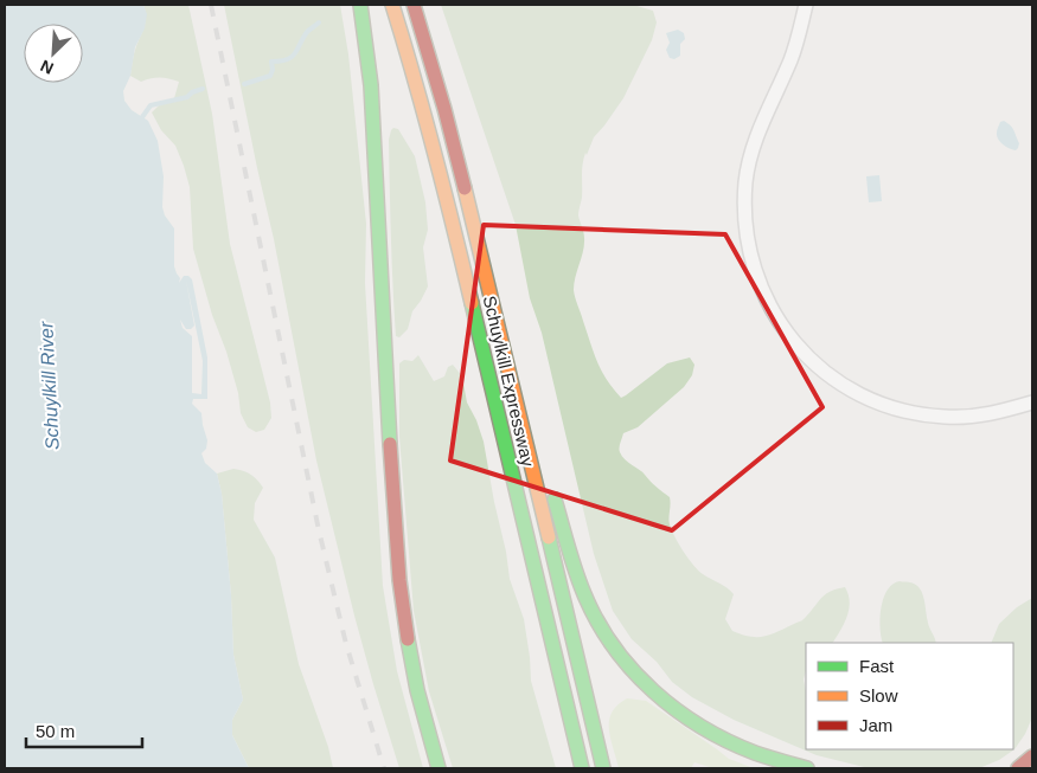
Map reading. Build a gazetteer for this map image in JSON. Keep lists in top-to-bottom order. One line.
{"streets":{"main road":["Schuylkill Expressway"]},"water":["Schuylkill River"],"legend":["Fast","Slow","Jam"],"scale_bar":"50 m","north":"bottom left"}
